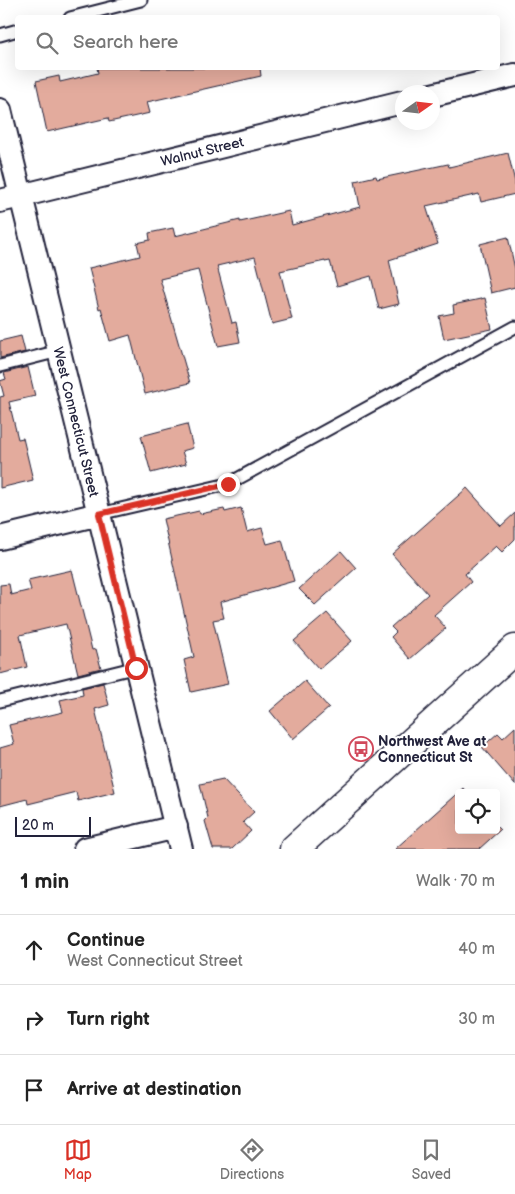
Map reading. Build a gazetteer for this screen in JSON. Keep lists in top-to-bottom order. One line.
{"streets":{"street":["Walnut Street","West Connecticut Street"]},"crossings":[["Walnut Street","West Connecticut Street"]],"places":{"bus stop":["Northwest Ave at Connecticut St"]},"scale_bar":"20 m","north":"right","page":{"search":"Search here","scale":"20 m","heading":["1 min","Walk · 70 m"],"list":[["Continue","West Connecticut Street","40 m"],["Turn right","30 m"],"Arrive at destination"],"nav":["Map","Directions","Saved"]}}
